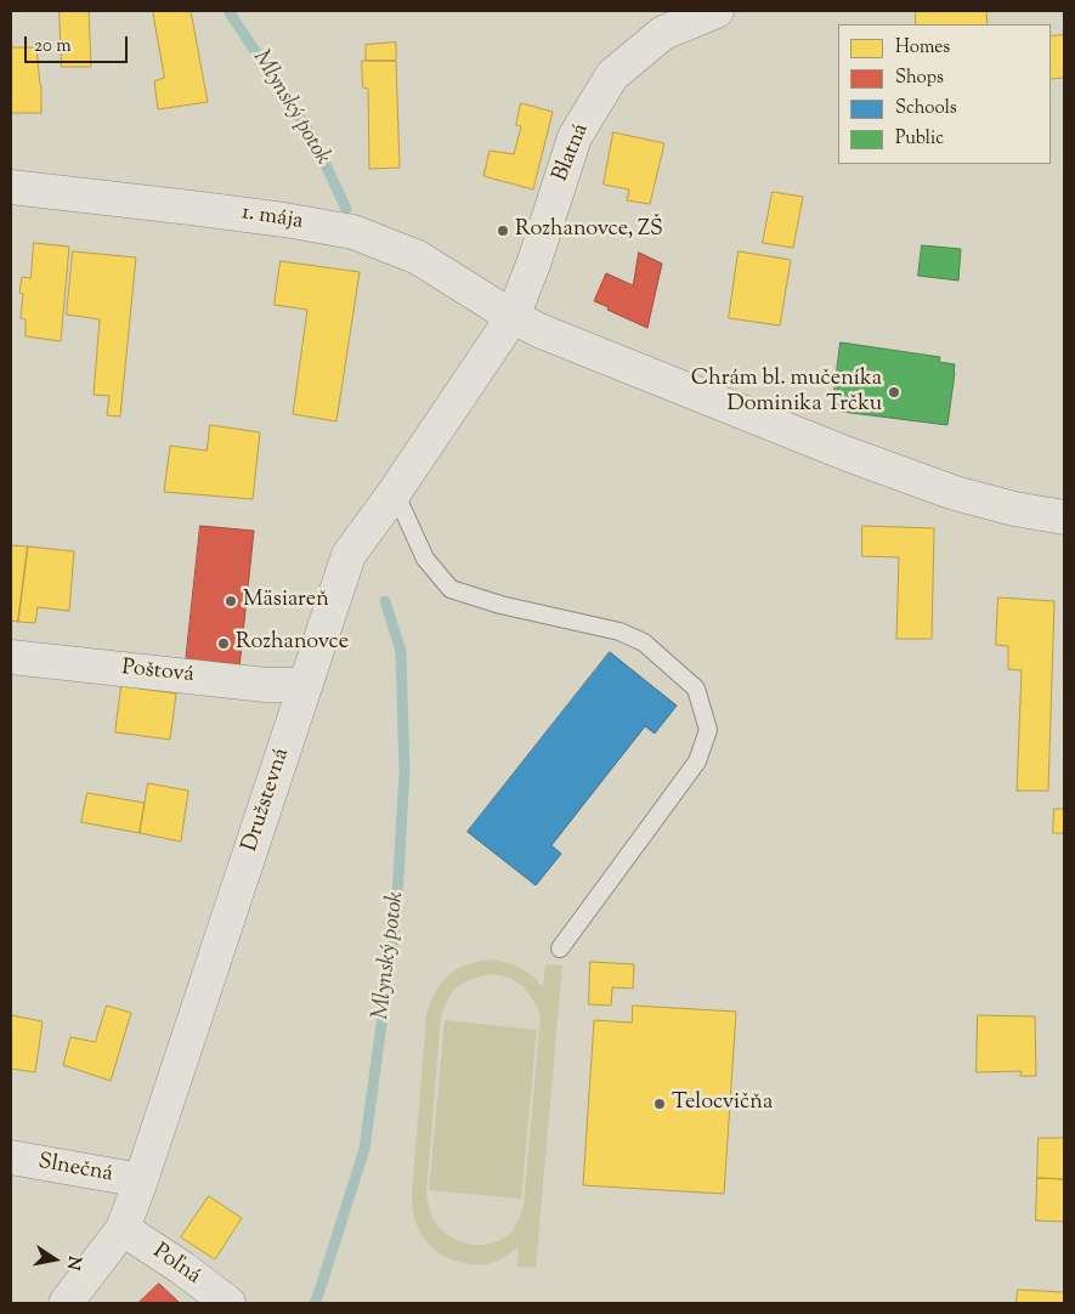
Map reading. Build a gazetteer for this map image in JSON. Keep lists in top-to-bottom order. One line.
{"streets":{"street":["Blatná","1. mája","Poštová","Družstevná","Slnečná","Poľná"]},"crossings":[["Blatná","1. mája"],["Blatná","Družstevná"],["1. mája","Družstevná"],["Poštová","Družstevná"],["Družstevná","Slnečná"],["Družstevná","Poľná"]],"water":["Mlynský potok"],"places":["Rozhanovce, ZŠ","Chrám bl. mučeníka Dominika Trčku","Mäsiareň","Rozhanovce","Telocvičňa"],"legend":["Homes","Shops","Schools","Public"],"scale_bar":"20 m","north":"right"}
